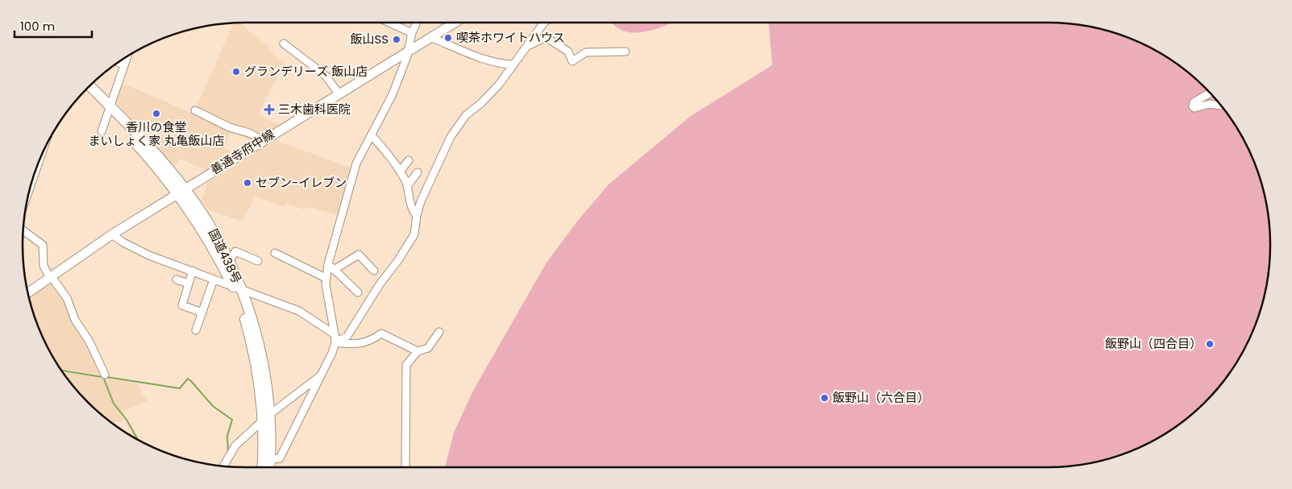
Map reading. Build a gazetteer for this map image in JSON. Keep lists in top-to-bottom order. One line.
{"streets":{"highway":["国道438号"],"main road":["善通寺府中線"]},"crossings":[["善通寺府中線","国道438号"]],"places":{"other":["喫茶ホワイトハウス","飯山SS","グランデリーズ 飯山店","香川の食堂 まいしょく家 丸亀飯山店","セブン-イレブン","飯野山（四合目）","飯野山（六合目）"],"health":["三木歯科医院"]},"scale_bar":"100 m"}
